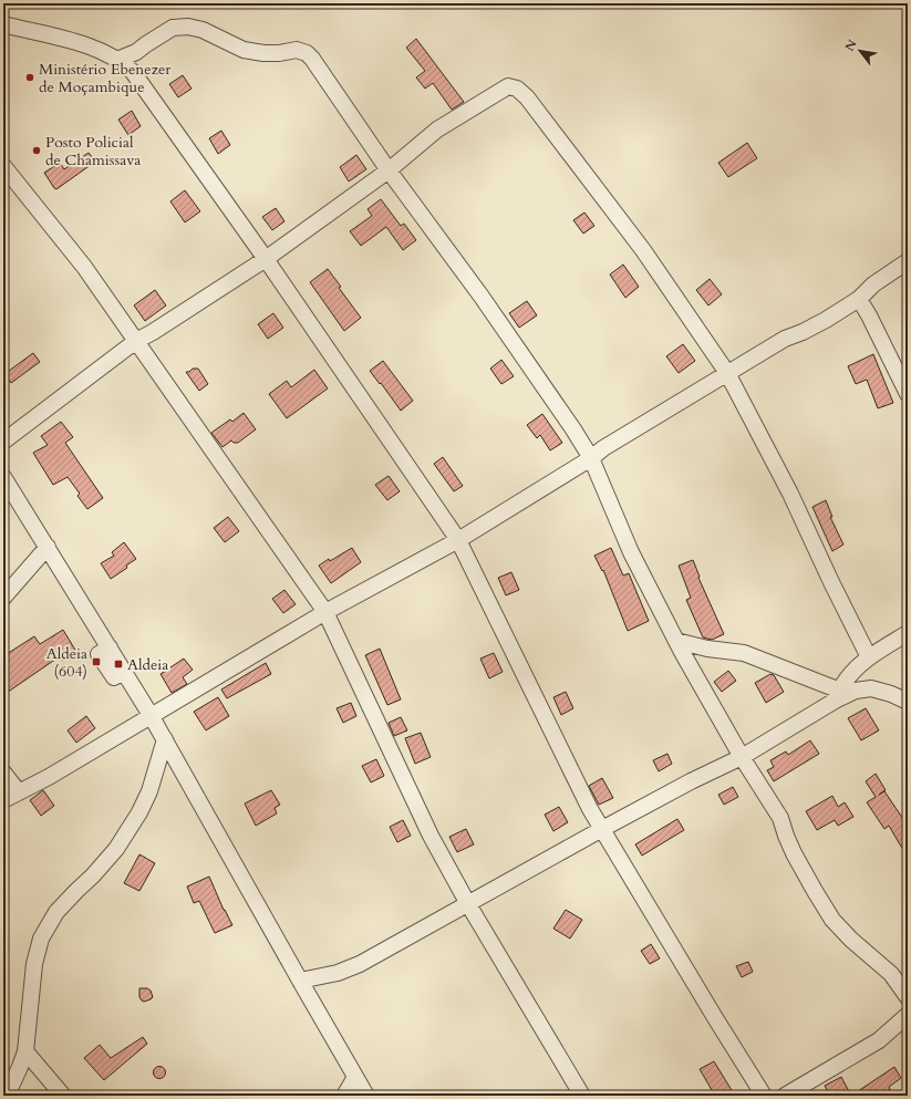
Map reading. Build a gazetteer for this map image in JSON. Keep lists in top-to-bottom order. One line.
{"places":{"other":["Ministério Ebenezer de Moçambique","Posto Policial de Chamissava"],"transit":["Aldeia (604)","Aldeia"]},"north":"top left"}
